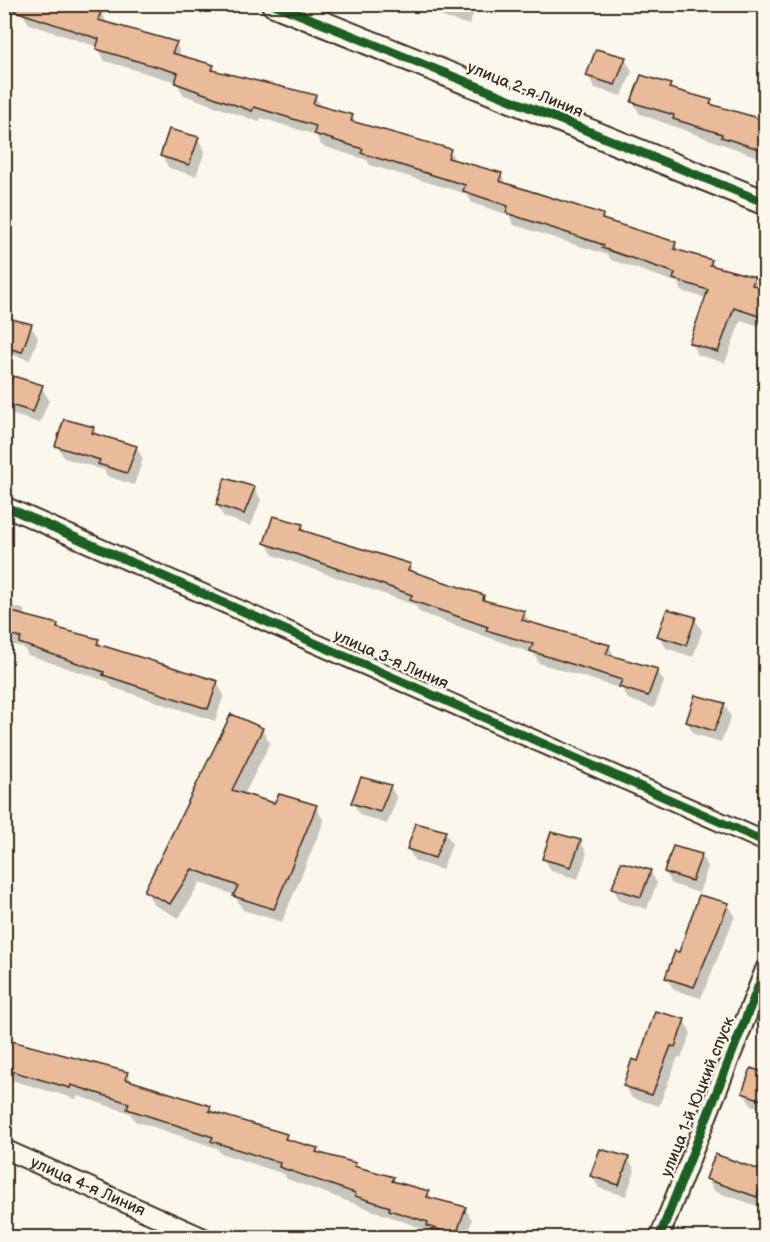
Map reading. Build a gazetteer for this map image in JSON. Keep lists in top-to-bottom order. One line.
{"streets":{"street":["улица 2-я Линия","улица 3-я Линия","улица 1-й Юцкий спуск","улица 4-я Линия"]}}
